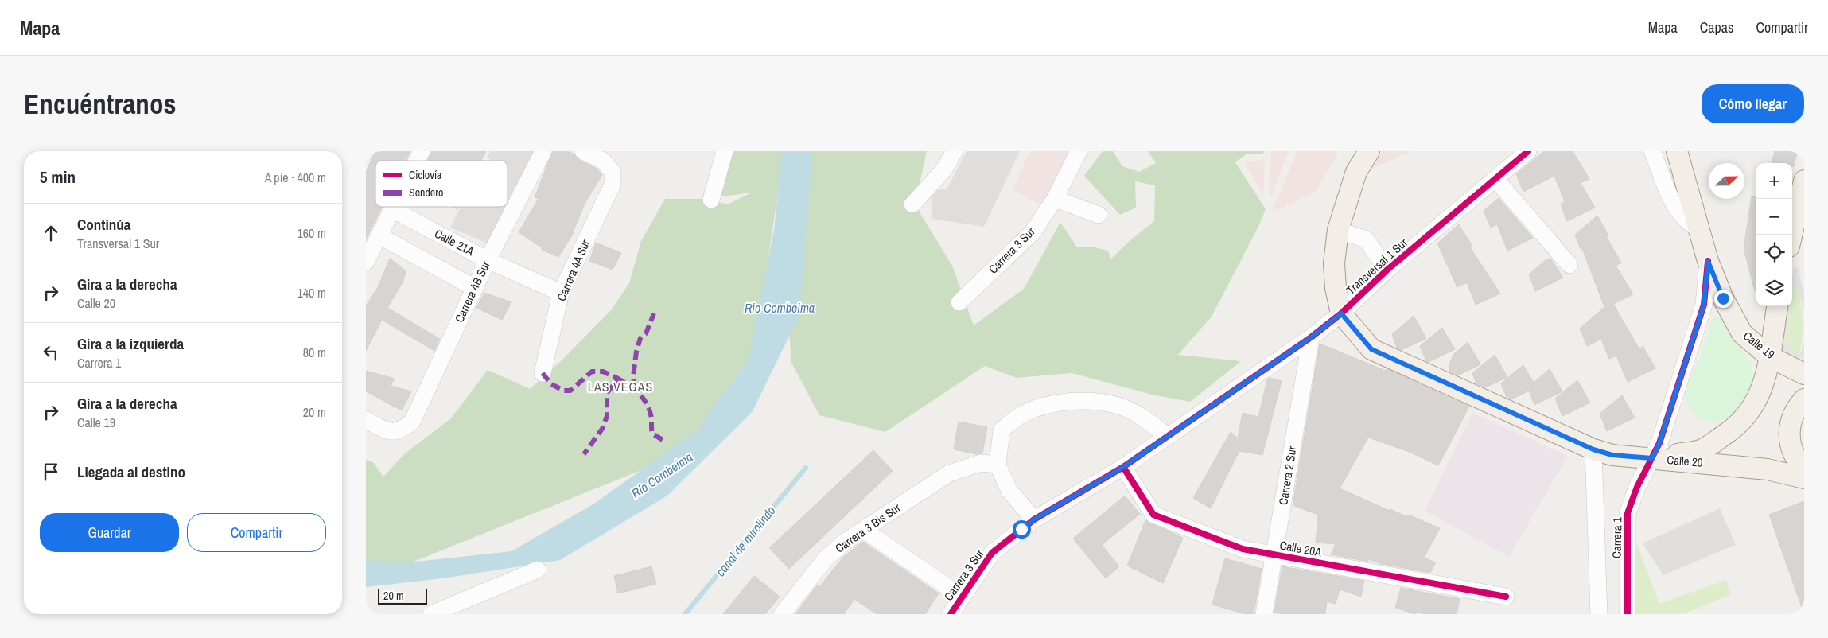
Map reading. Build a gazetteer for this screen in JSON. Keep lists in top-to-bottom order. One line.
{"streets":{"main road":["Calle 19","Calle 20"],"street":["Calle 21A","Carrera 3 Sur","Transversal 1 Sur","Carrera 4A Sur","Carrera 4B Sur","Carrera 2 Sur","Carrera 3 Bis Sur","Carrera 1","Calle 20A"]},"crossings":[["Calle 21A","Carrera 4A Sur"],["Calle 21A","Carrera 4B Sur"],["Carrera 3 Sur","Transversal 1 Sur"],["Transversal 1 Sur","Calle 20"],["Transversal 1 Sur","Carrera 2 Sur"],["Transversal 1 Sur","Calle 20A"],["Calle 19","Carrera 1"],["Calle 20","Carrera 1"],["Carrera 2 Sur","Calle 20A"]],"districts":["LAS VEGAS"],"water":["Rio Combeima","Río Combeima","canal de mirolindo"],"legend":["Ciclovía","Sendero"],"scale_bar":"20 m","north":"right","page":{"header":"Mapa","nav":["Mapa","Capas","Compartir"],"buttons":["Cómo llegar",["Guardar","Compartir"]],"title":"Encuéntranos","heading":["5 min","A pie · 400 m"],"map_buttons":["+","−"],"list":[["Continúa","Transversal 1 Sur","160 m"],["Gira a la derecha","Calle 20","140 m"],["Gira a la izquierda","Carrera 1","80 m"],["Gira a la derecha","Calle 19","20 m"],"Llegada al destino"],"scale":"20 m"}}
